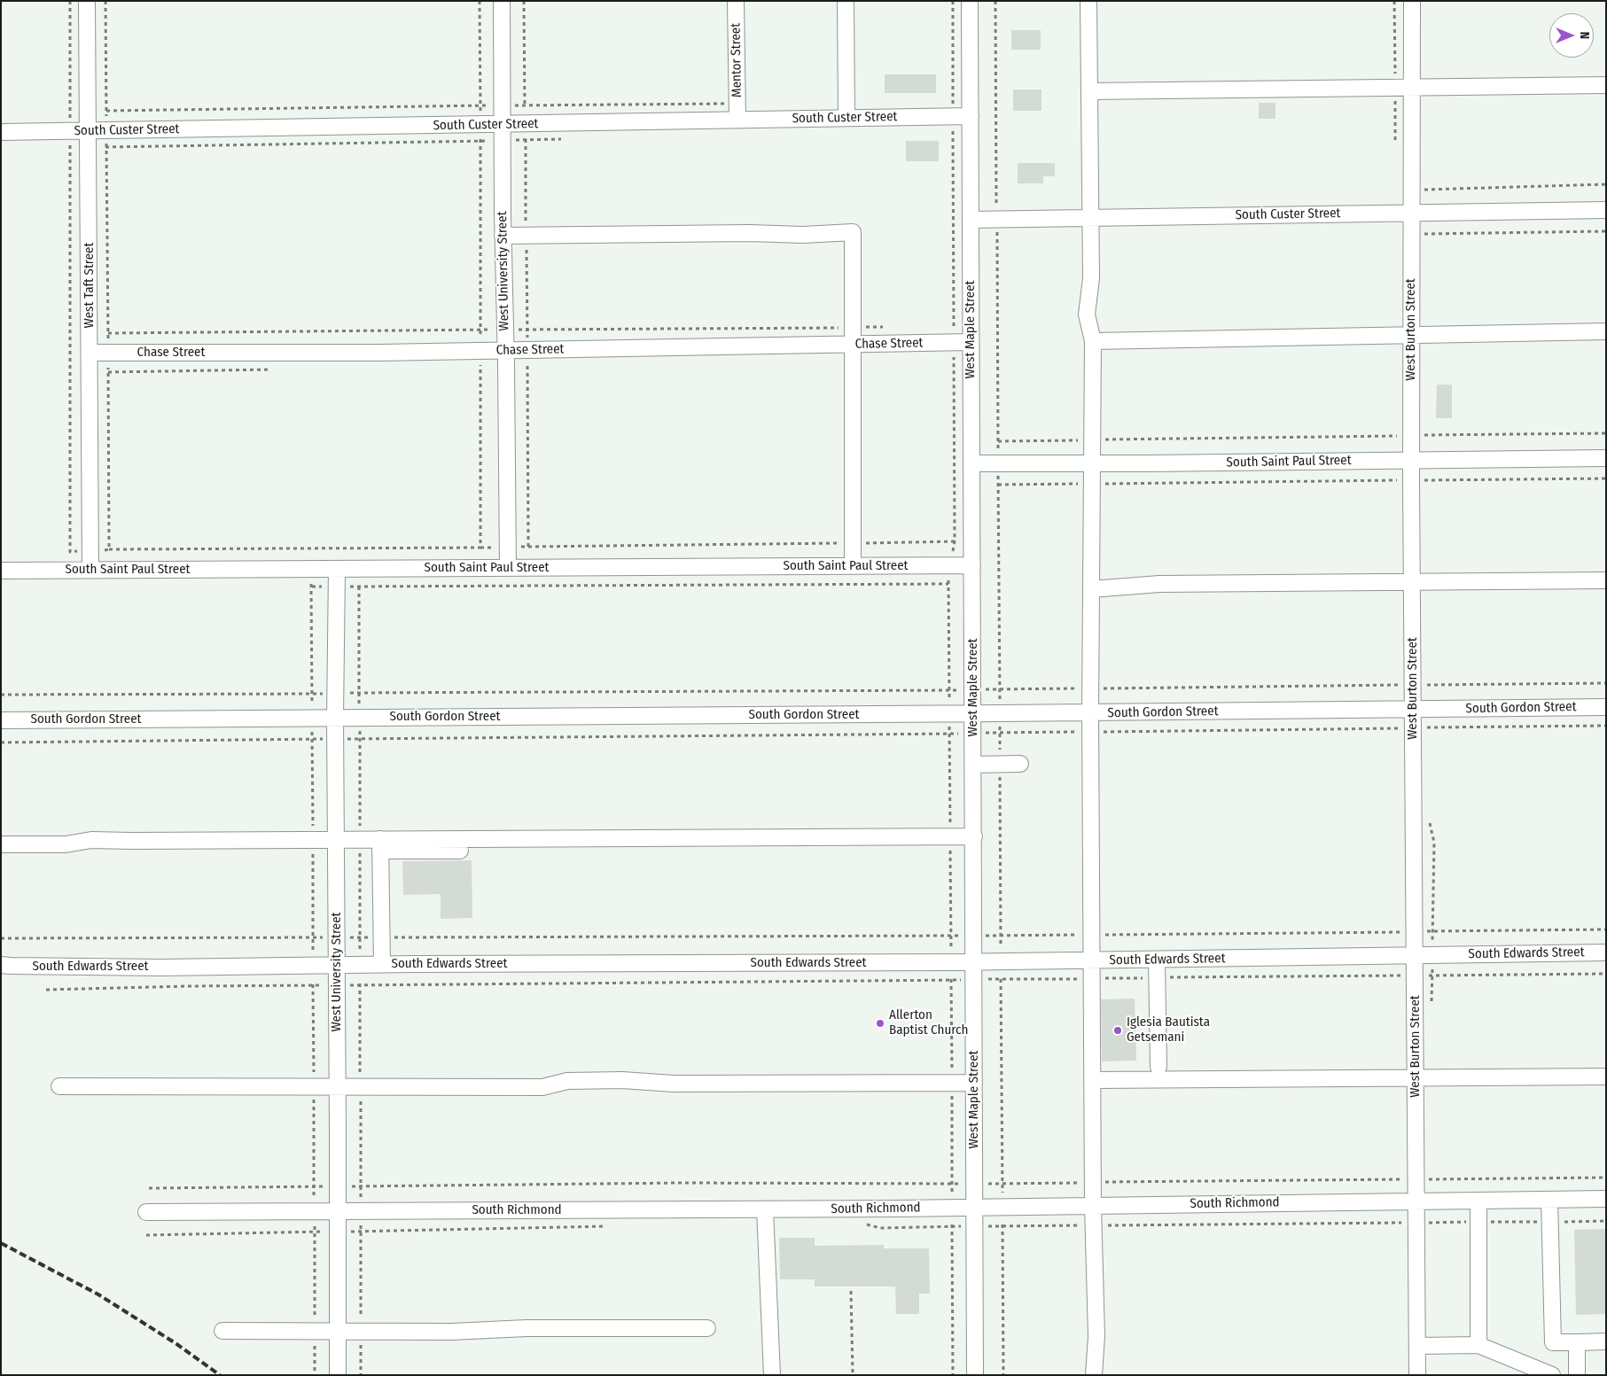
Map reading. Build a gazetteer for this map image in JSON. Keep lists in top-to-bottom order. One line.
{"streets":{"street":["Mentor Street","South Custer Street","West University Street","West Taft Street","West Maple Street","West Burton Street","Chase Street","South Saint Paul Street","South Gordon Street","South Edwards Street","South Richmond"]},"crossings":[["Mentor Street","South Custer Street"],["South Custer Street","West University Street"],["South Custer Street","West Taft Street"],["South Custer Street","West Maple Street"],["South Custer Street","West Burton Street"],["West University Street","Chase Street"],["West University Street","South Saint Paul Street"],["West University Street","South Gordon Street"],["West University Street","South Edwards Street"],["West University Street","South Richmond"],["West Taft Street","Chase Street"],["West Taft Street","South Saint Paul Street"],["West Maple Street","Chase Street"],["West Maple Street","South Saint Paul Street"],["West Maple Street","South Gordon Street"],["West Maple Street","South Edwards Street"],["West Maple Street","South Richmond"],["West Burton Street","South Saint Paul Street"],["West Burton Street","South Gordon Street"],["West Burton Street","South Edwards Street"],["West Burton Street","South Richmond"]],"places":["Allerton Baptist Church","Iglesia Bautista Getsemani"],"north":"right"}
